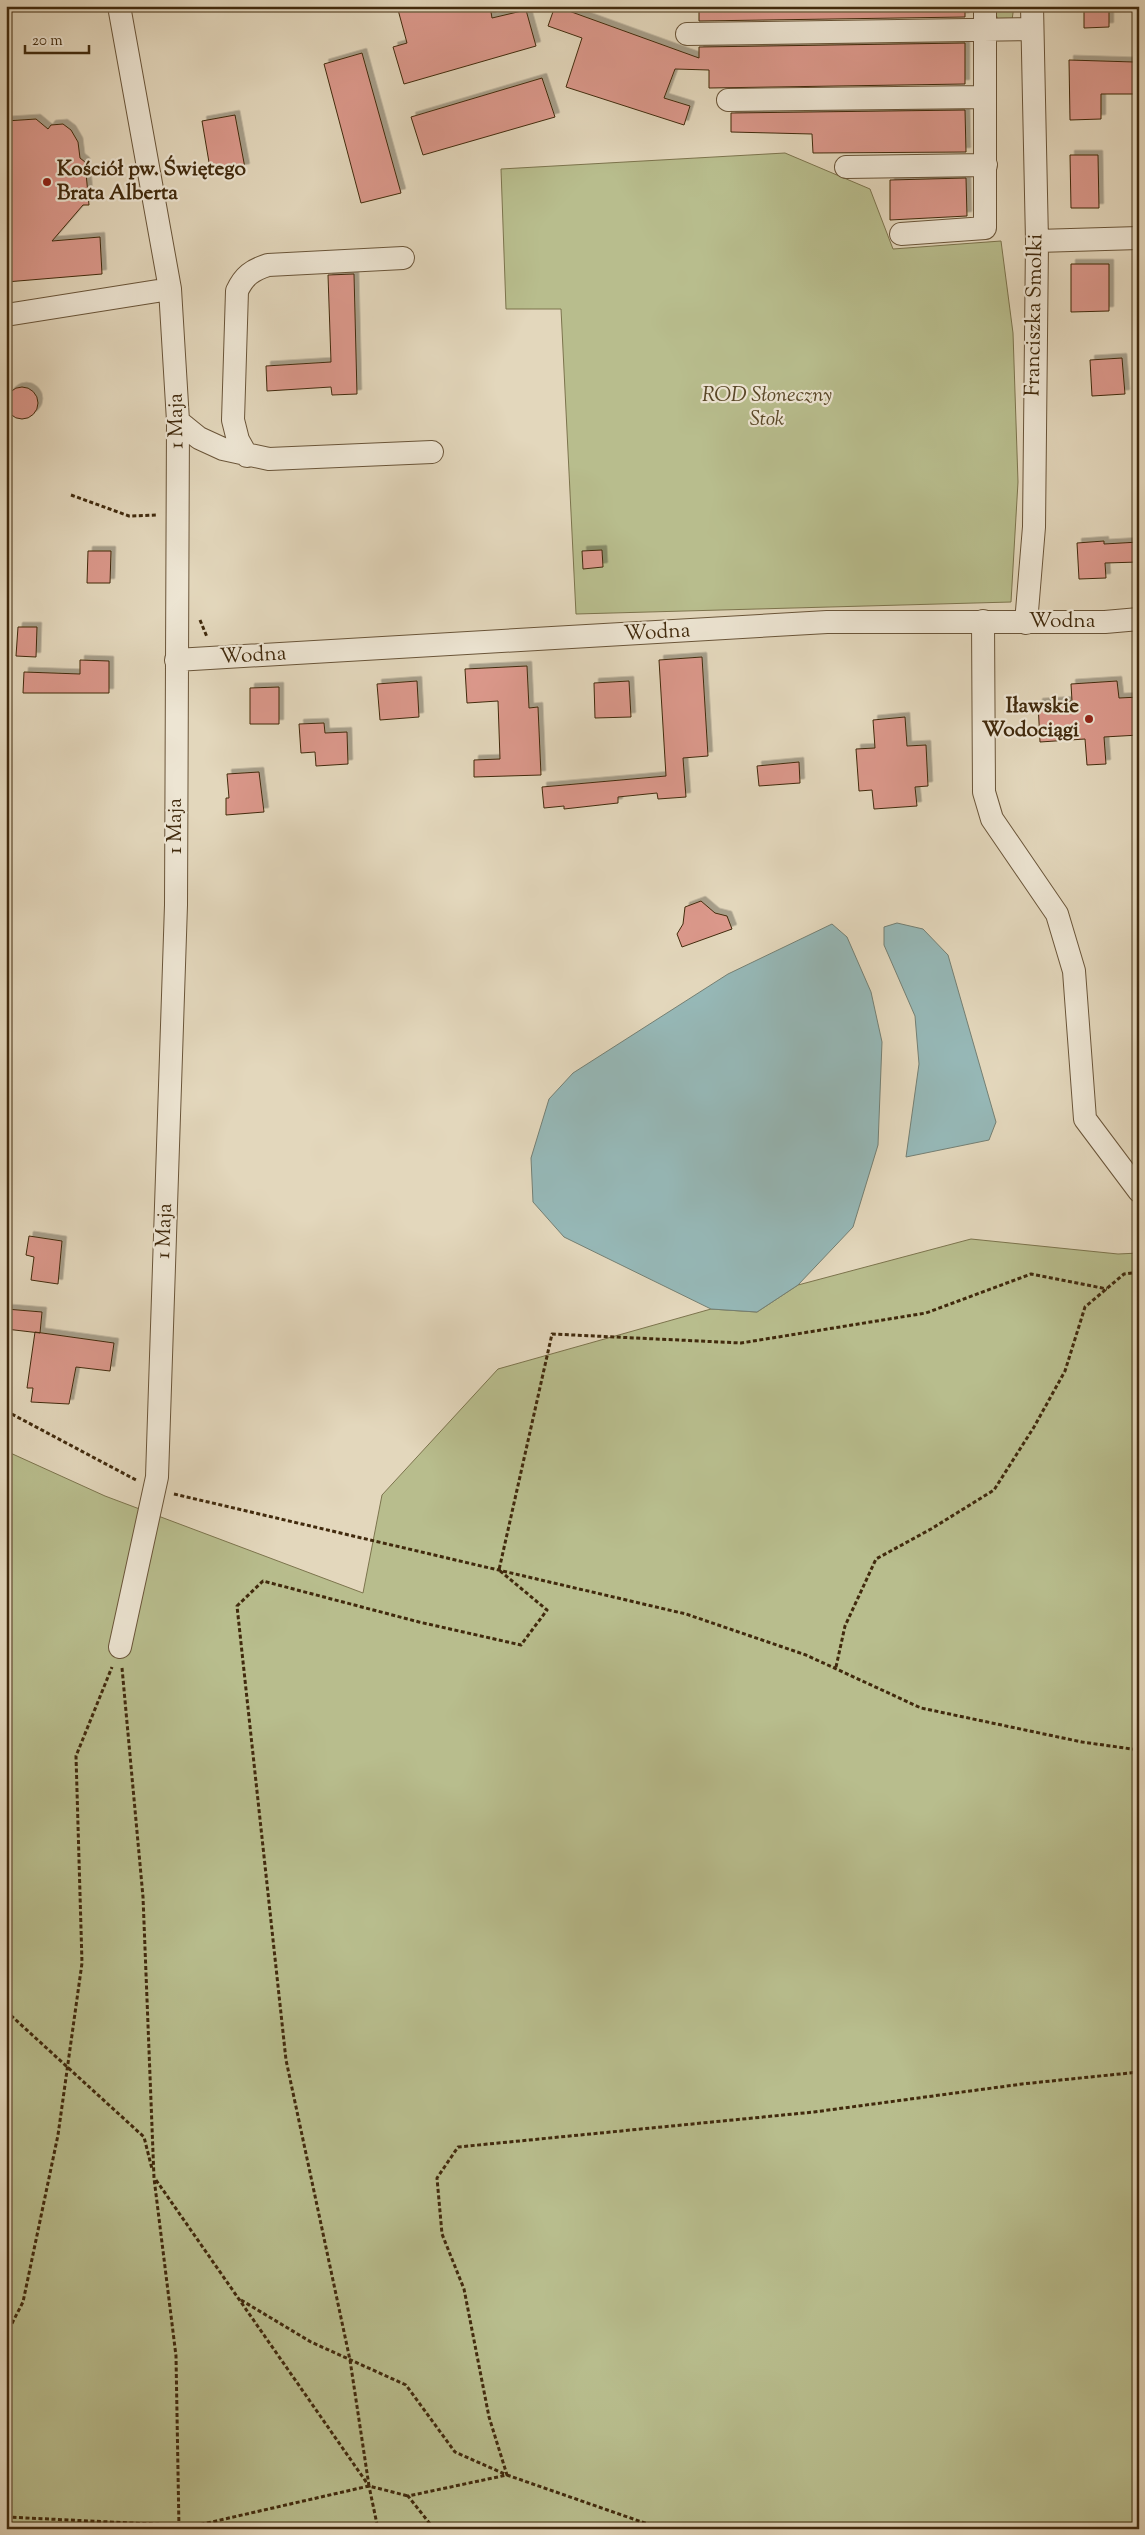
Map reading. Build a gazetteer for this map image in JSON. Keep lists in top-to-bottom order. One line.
{"streets":{"street":["Franciszka Smolki","1 Maja","Wodna"]},"crossings":[["Franciszka Smolki","Wodna"],["1 Maja","Wodna"]],"parks":["ROD Słoneczny Stok"],"places":["Kościół pw. Świętego Brata Alberta","Iławskie Wodociągi"],"scale_bar":"20 m"}
